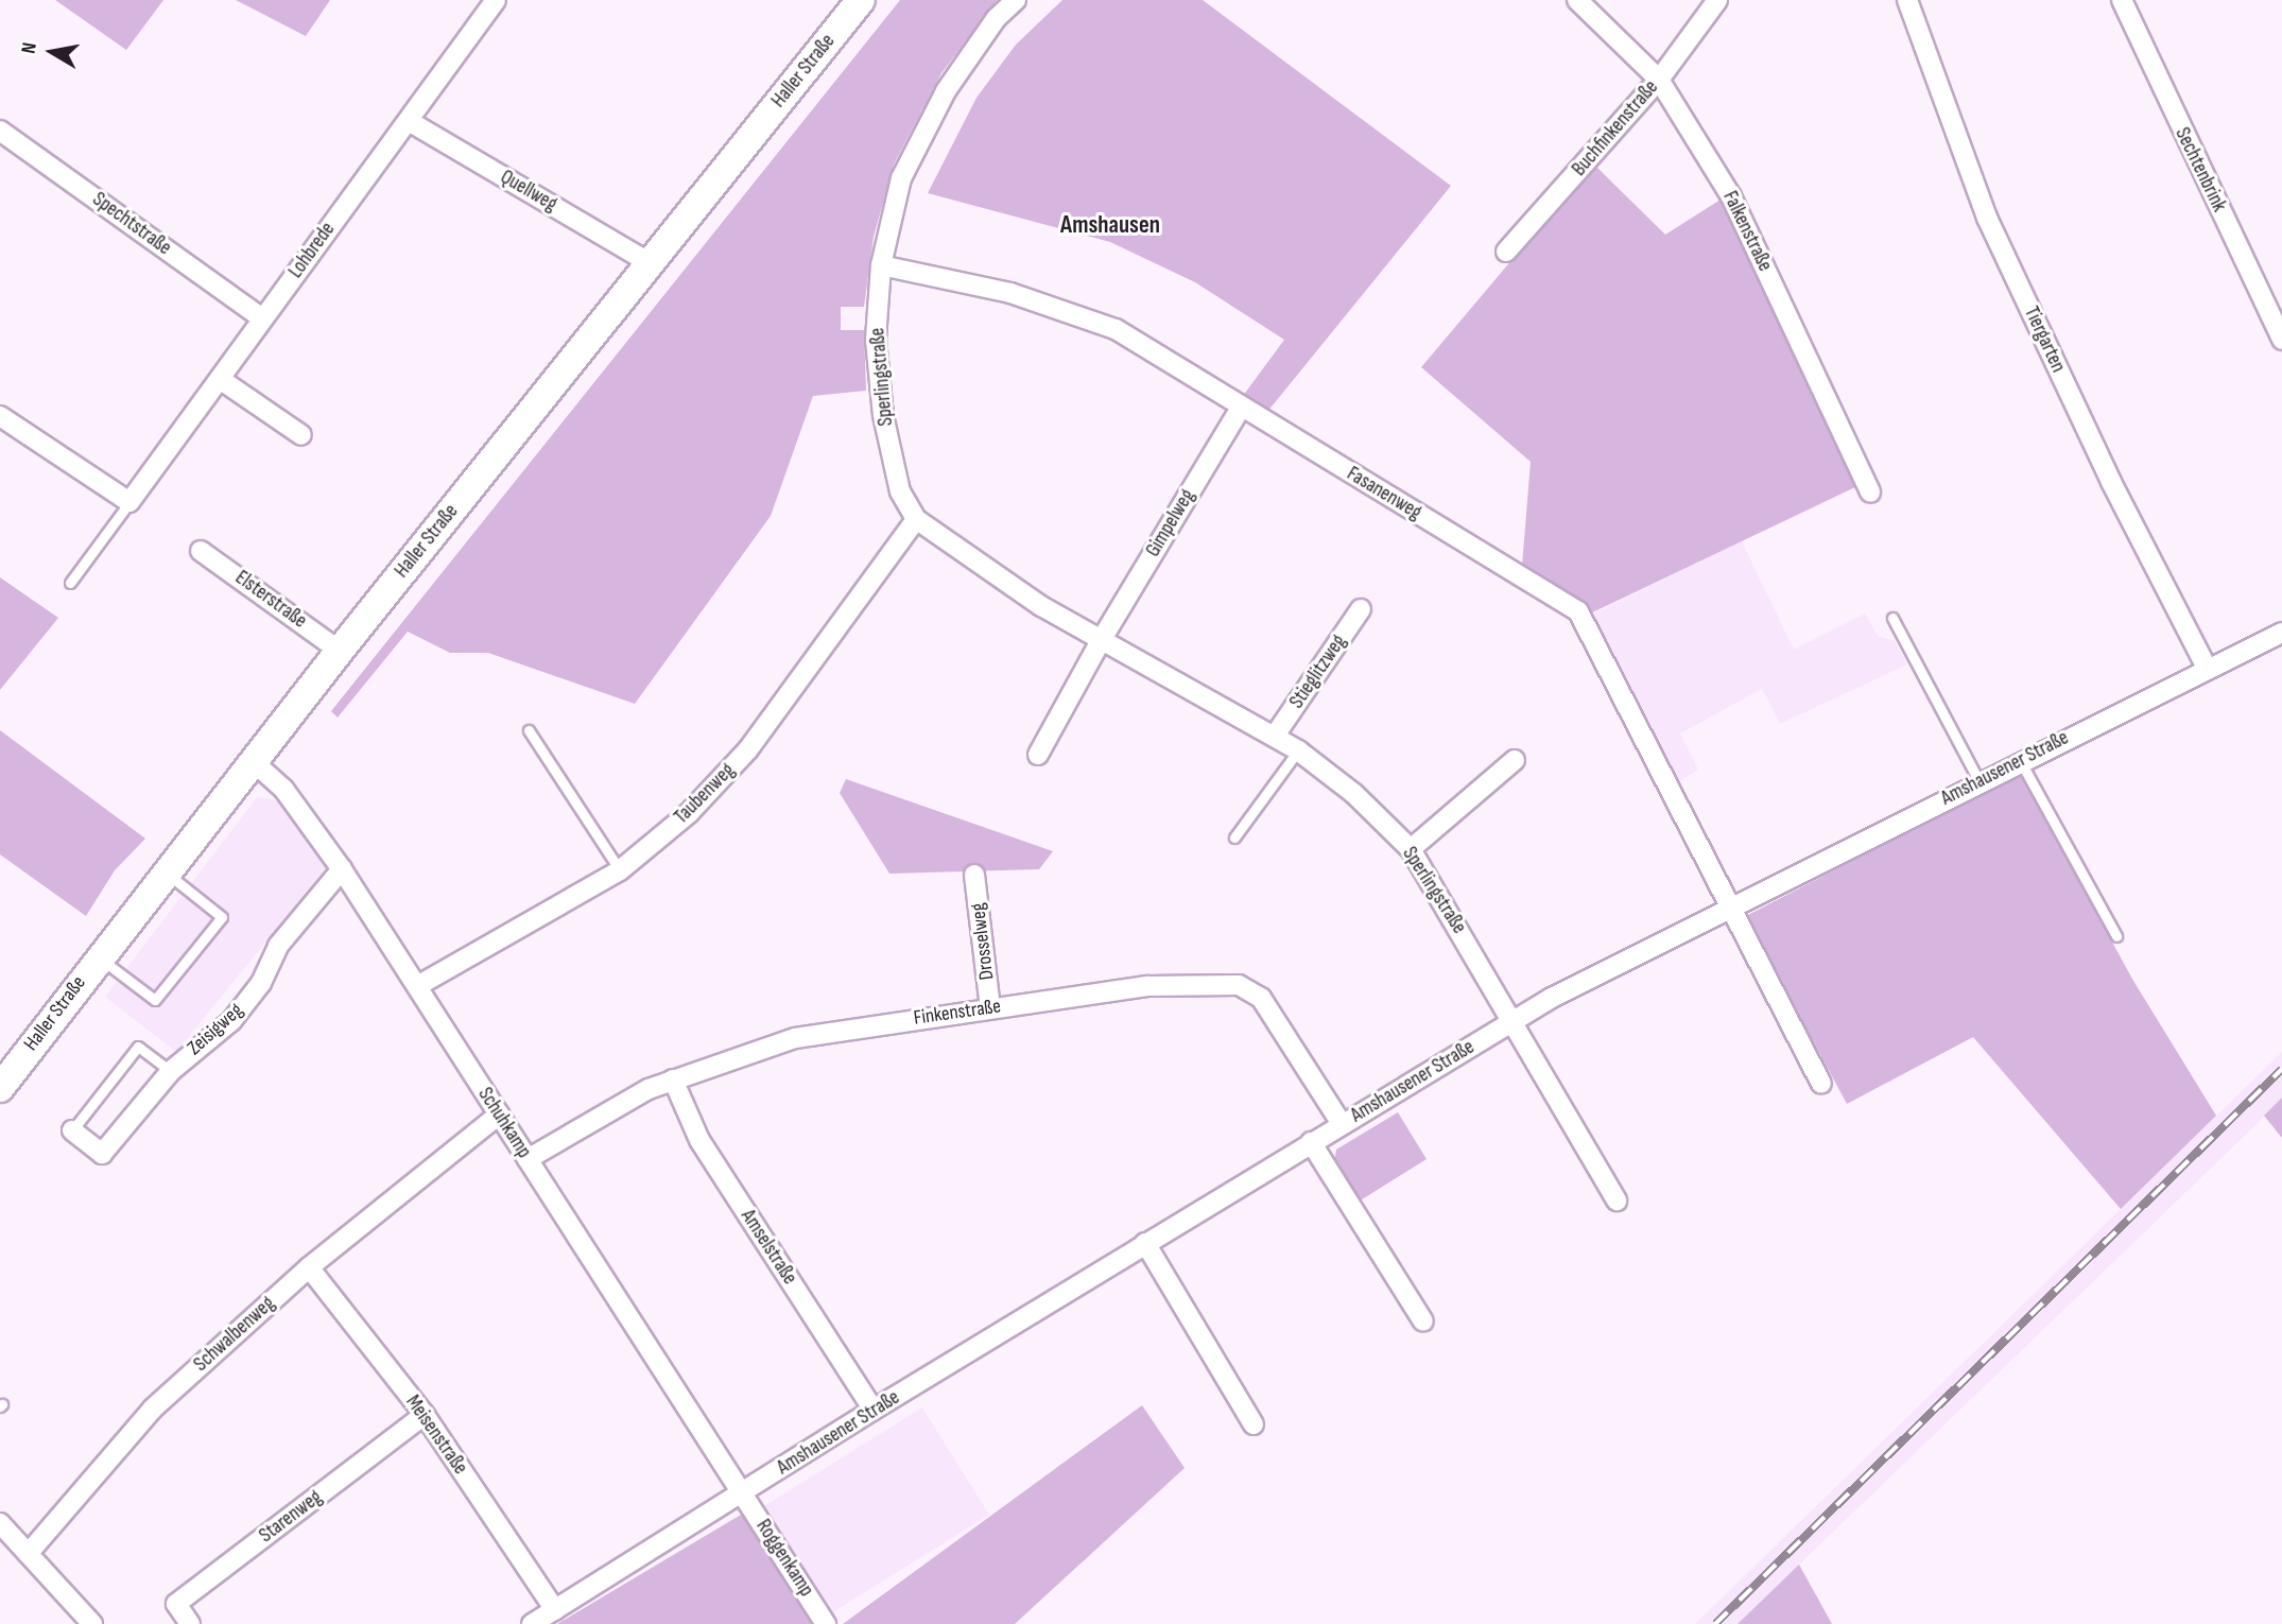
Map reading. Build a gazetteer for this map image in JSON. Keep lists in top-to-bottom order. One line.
{"streets":{"main road":["Haller Straße"],"street":["Buchfinkenstraße","Sechtenbrink","Quellweg","Spechtstraße","Falkenstraße","Lohbrede","Tiergarten","Sperlingstraße","Fasanenweg","Gimpelweg","Elsterstraße","Stieglitzweg","Amshausener Straße","Taubenweg","Drosselweg","Finkenstraße","Zeisigweg","Schuhkamp","Amselstraße","Schwalbenweg","Meisenstraße","Starenweg","Roggenkamp"]},"crossings":[["Haller Straße","Quellweg"],["Haller Straße","Elsterstraße"],["Haller Straße","Schuhkamp"],["Buchfinkenstraße","Falkenstraße"],["Quellweg","Lohbrede"],["Spechtstraße","Lohbrede"],["Tiergarten","Amshausener Straße"],["Sperlingstraße","Fasanenweg"],["Sperlingstraße","Gimpelweg"],["Sperlingstraße","Stieglitzweg"],["Sperlingstraße","Amshausener Straße"],["Sperlingstraße","Taubenweg"],["Fasanenweg","Gimpelweg"],["Fasanenweg","Amshausener Straße"],["Amshausener Straße","Finkenstraße"],["Amshausener Straße","Schuhkamp"],["Amshausener Straße","Amselstraße"],["Amshausener Straße","Meisenstraße"],["Amshausener Straße","Roggenkamp"],["Taubenweg","Schuhkamp"],["Drosselweg","Finkenstraße"],["Finkenstraße","Schuhkamp"],["Finkenstraße","Amselstraße"],["Zeisigweg","Schuhkamp"],["Schuhkamp","Schwalbenweg"],["Schuhkamp","Roggenkamp"],["Schwalbenweg","Meisenstraße"],["Meisenstraße","Starenweg"]],"districts":["Amshausen"],"north":"left"}
